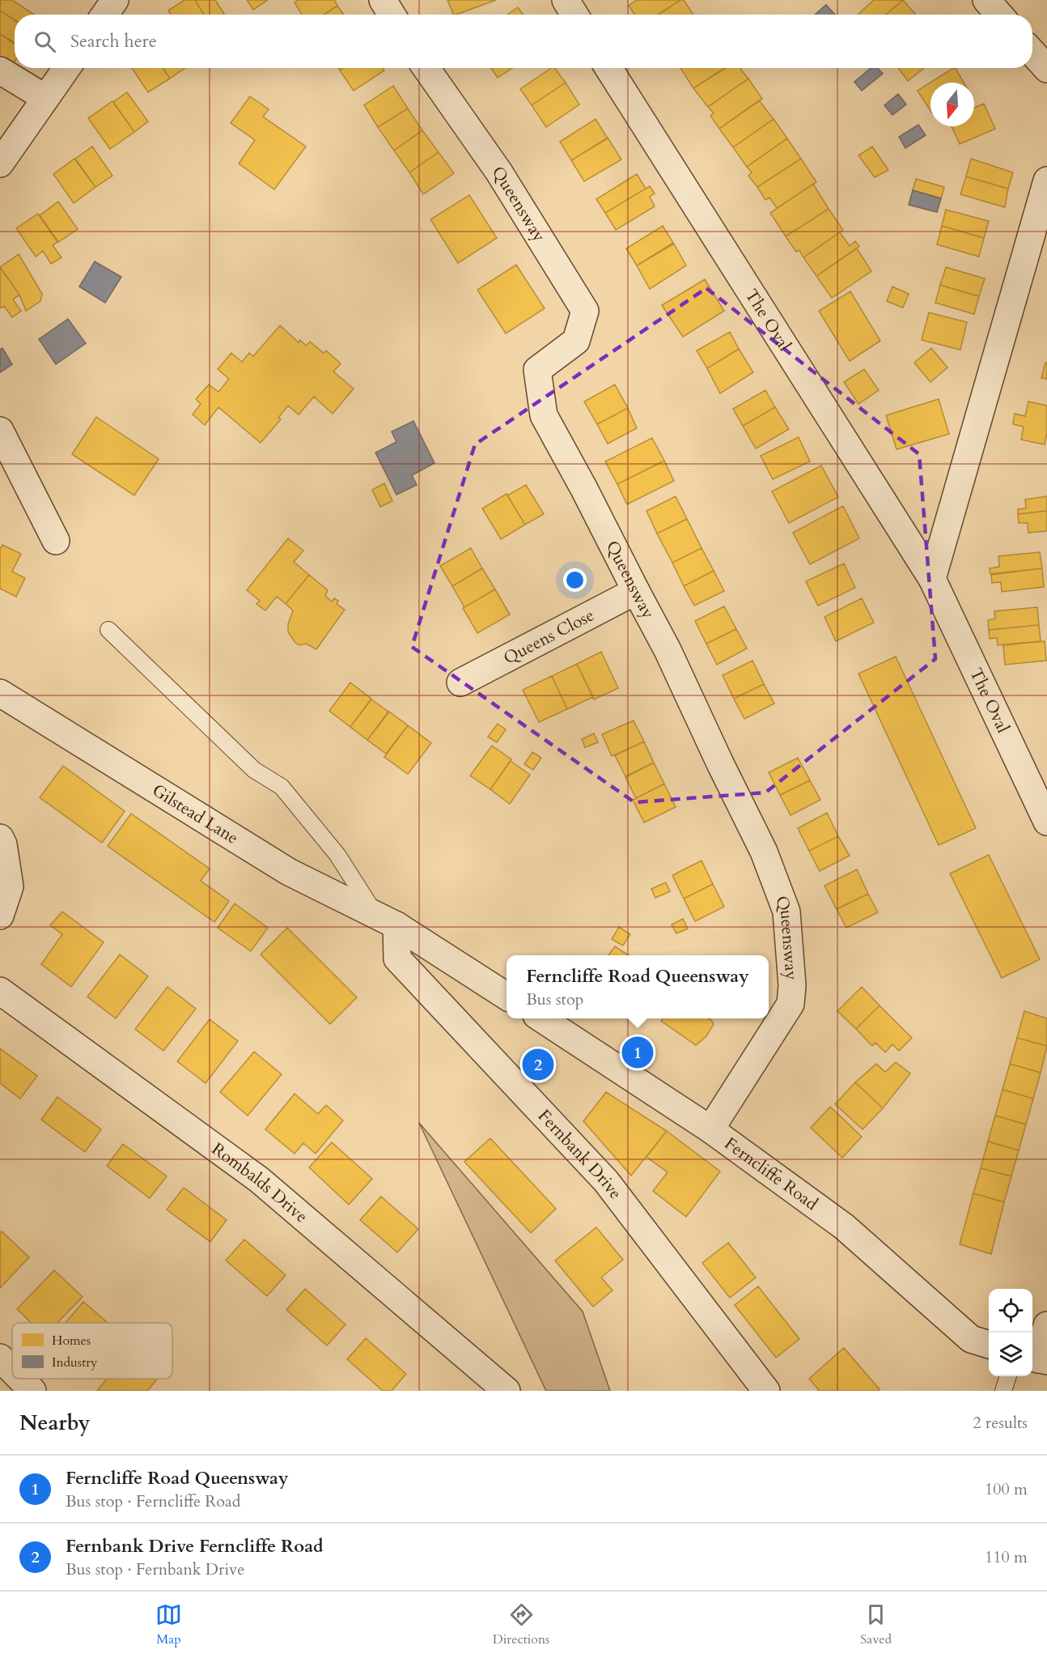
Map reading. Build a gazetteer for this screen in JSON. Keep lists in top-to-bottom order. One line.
{"streets":{"street":["Queensway","The Oval","Queens Close","Gilstead Lane","Fernbank Drive","Ferncliffe Road","Rombalds Drive"]},"crossings":[["Queensway","Queens Close"],["Queensway","Ferncliffe Road"],["Gilstead Lane","Fernbank Drive"]],"legend":["Homes","Industry"],"north":"bottom","page":{"search":"Search here","popup":["Ferncliffe Road Queensway","Bus stop"],"pins":["1","2"],"heading":["Nearby","2 results"],"list":[{"mark":"1","name":"Ferncliffe Road Queensway","note":"Bus stop · Ferncliffe Road","value":"100 m"},{"mark":"2","name":"Fernbank Drive Ferncliffe Road","note":"Bus stop · Fernbank Drive","value":"110 m"}],"nav":["Map","Directions","Saved"]}}
